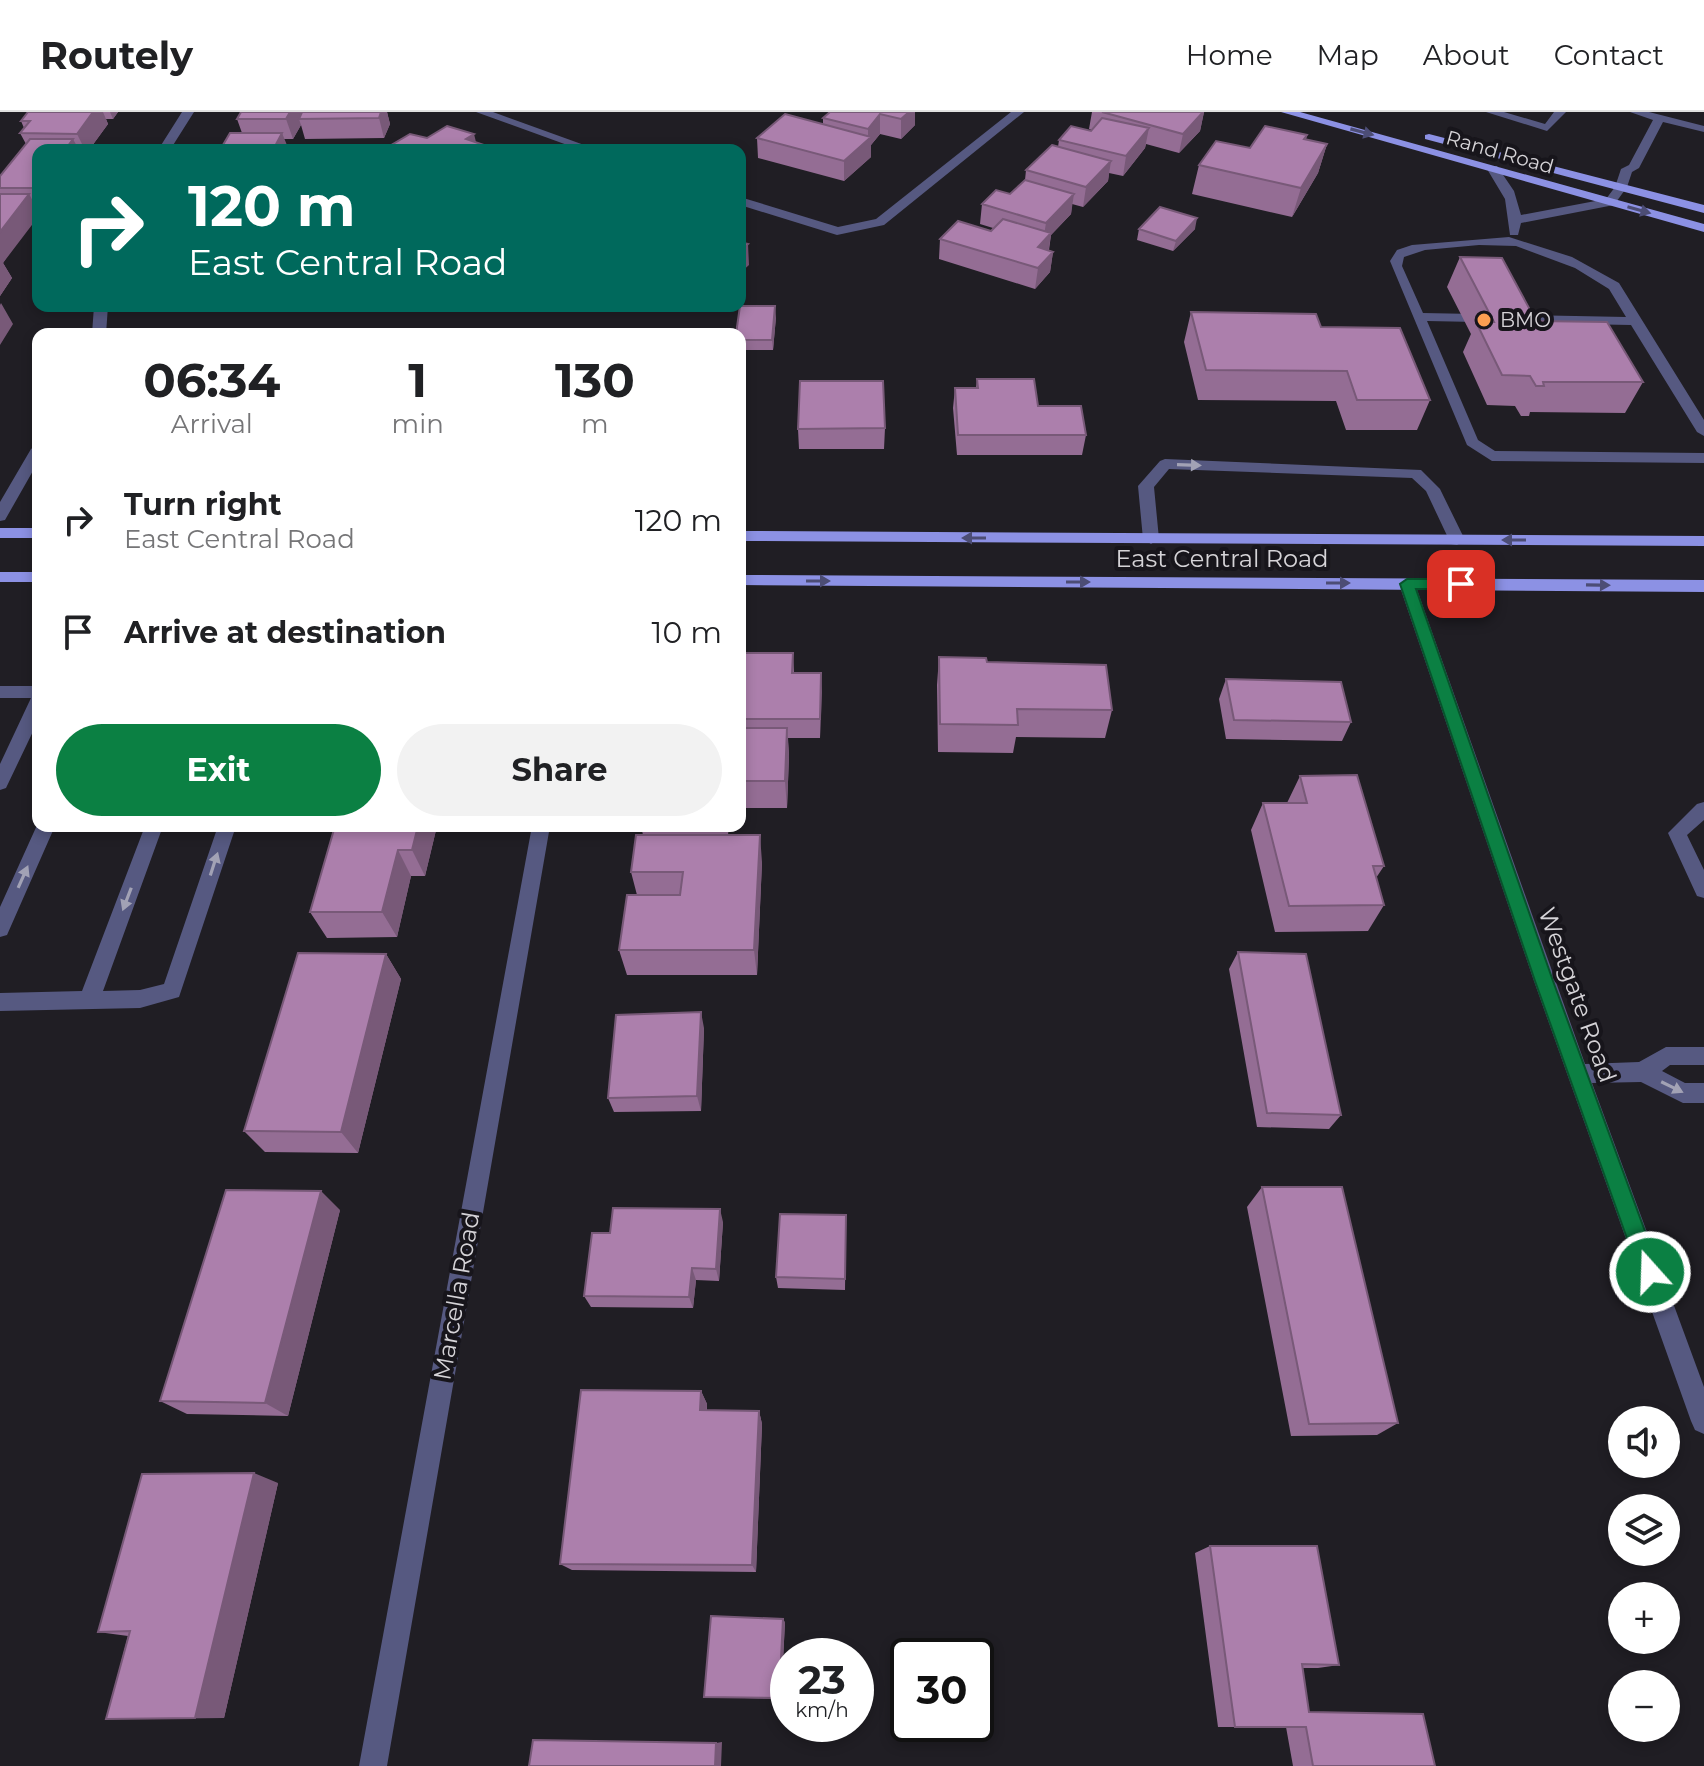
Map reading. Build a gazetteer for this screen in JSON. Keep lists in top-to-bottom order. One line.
{"streets":{"main road":["Rand Road","East Central Road"],"street":["Westgate Road","Marcella Road"]},"crossings":[["East Central Road","Westgate Road"]],"places":["BMO"],"page":{"header":"Routely","nav":["Home","Map","About","Contact"],"turn":["120 m","East Central Road"],"eta":["06:34","Arrival","1","min","130","m"],"list":[{"name":"Turn right","note":"East Central Road","value":"120 m"},{"name":"Arrive at destination","value":"10 m"}],"buttons":["Exit","Share"],"map_buttons":["+","−"],"speed":"23 km/h","limit":"30"}}
